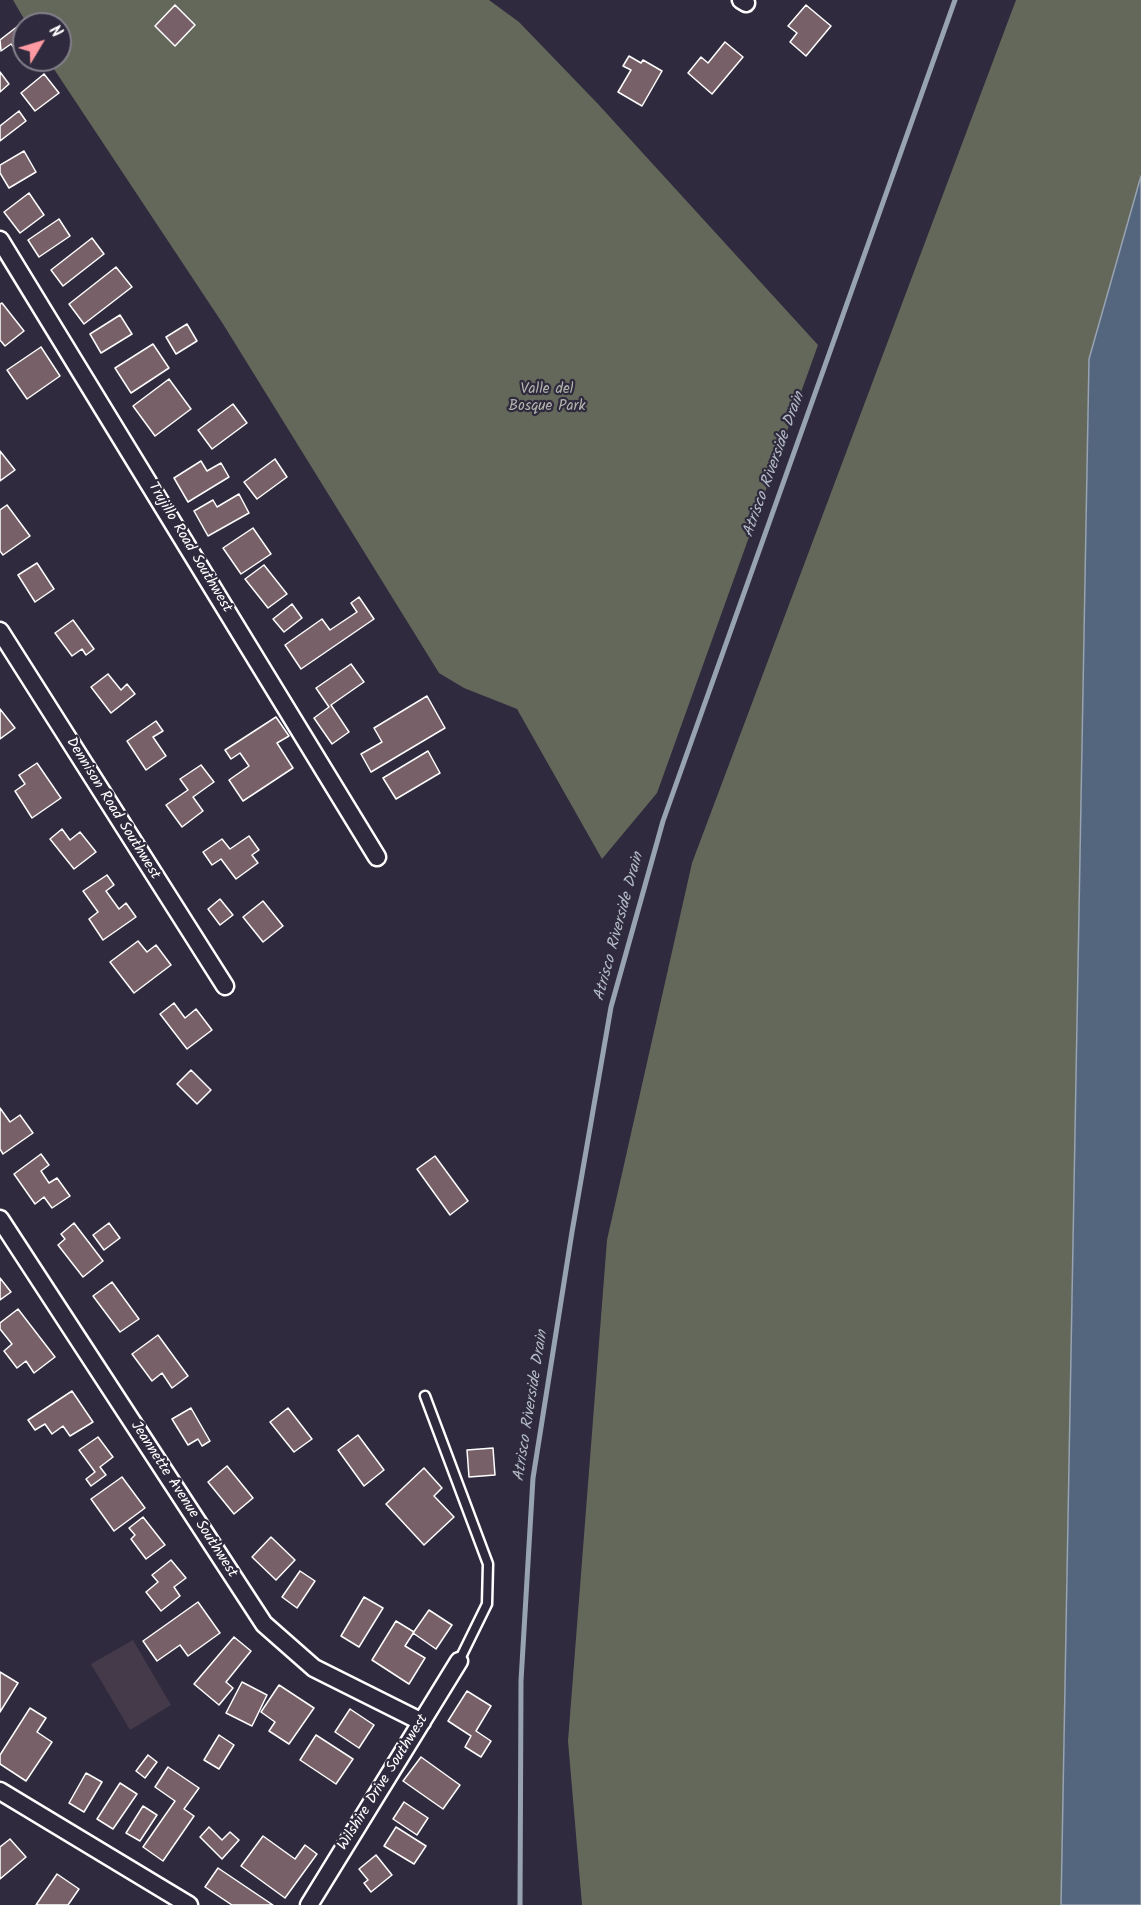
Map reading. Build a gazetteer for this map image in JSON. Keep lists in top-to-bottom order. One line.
{"streets":{"street":["Trujillo Road Southwest","Dennison Road Southwest","Jeannette Avenue Southwest","Wilshire Drive Southwest"]},"crossings":[["Jeannette Avenue Southwest","Wilshire Drive Southwest"]],"water":["Atrisco Riverside Drain"],"parks":["Valle del Bosque Park"],"north":"top right"}
